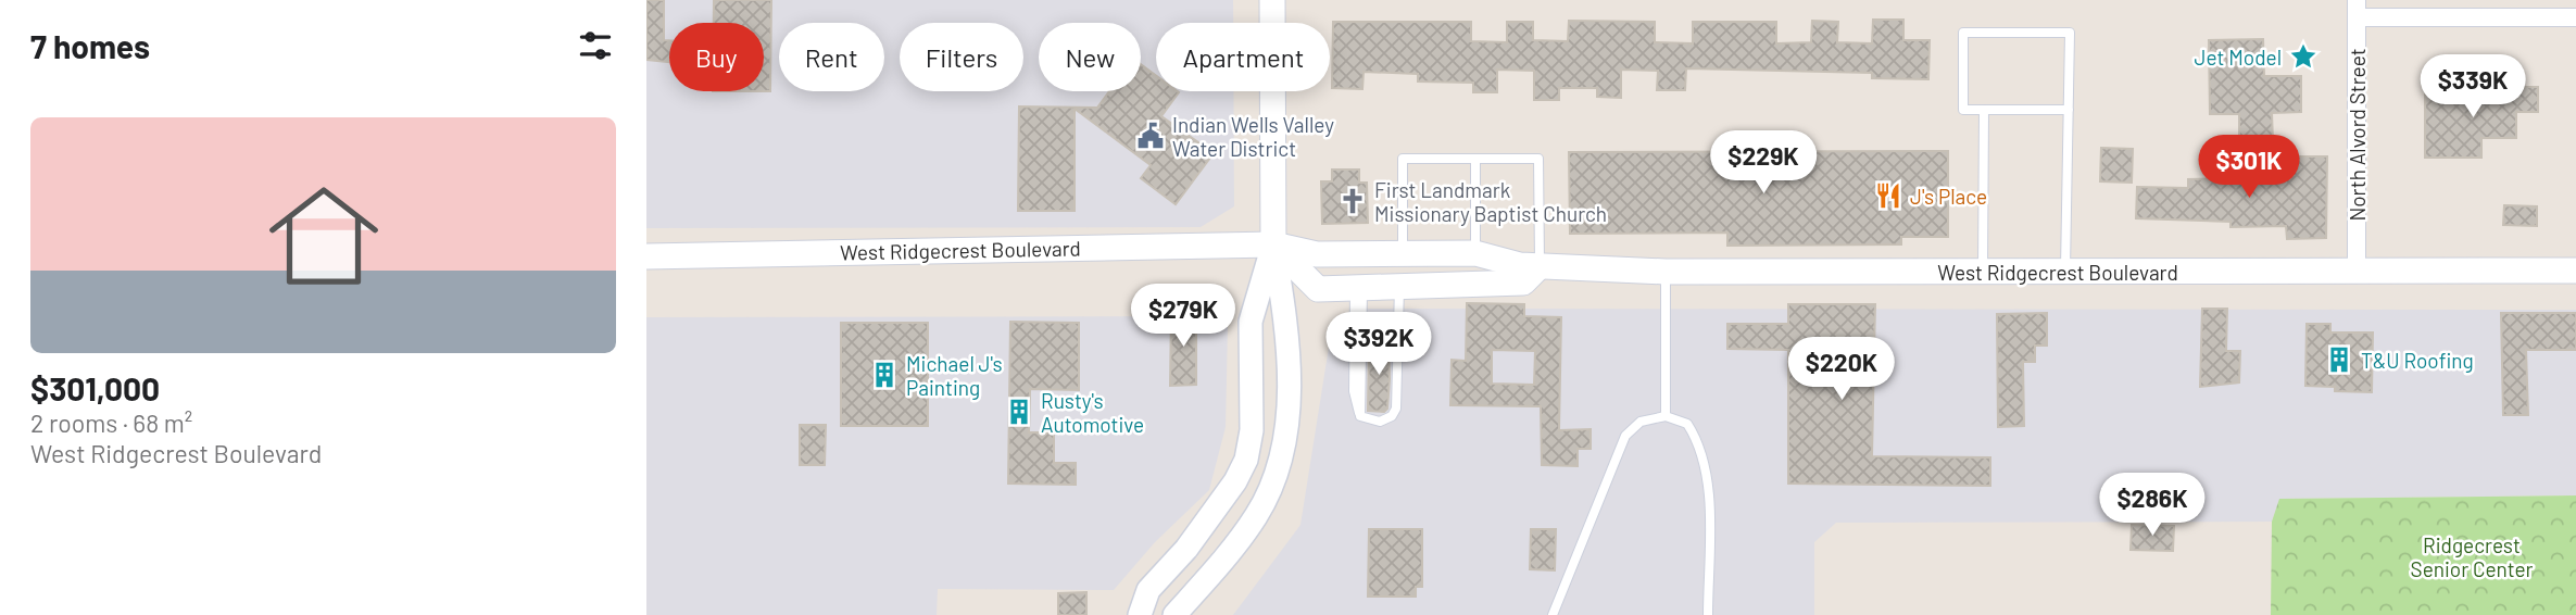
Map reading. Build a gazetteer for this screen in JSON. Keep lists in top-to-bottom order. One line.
{"streets":{"main road":["West Ridgecrest Boulevard"],"street":["North Alvord Street"]},"crossings":[["North Alvord Street","West Ridgecrest Boulevard"]],"parks":["Ridgecrest Senior Center"],"places":{"place":["Jet Model"],"public building":["Indian Wells Valley Water District"],"restaurant":["J's Place"],"church":["First Landmark Missionary Baptist Church"],"building":["T&U Roofing","Michael J's Painting","Rusty's Automotive"]},"page":{"heading":"7 homes","chip":["Buy","Rent","Filters","New","Apartment"],"price":["$339K","$229K","$301K","$279K","$392K","$220K","$286K"],"list":[{"name":"$301,000","note":"2 rooms · 68 m² · West Ridgecrest Boulevard"}]}}
